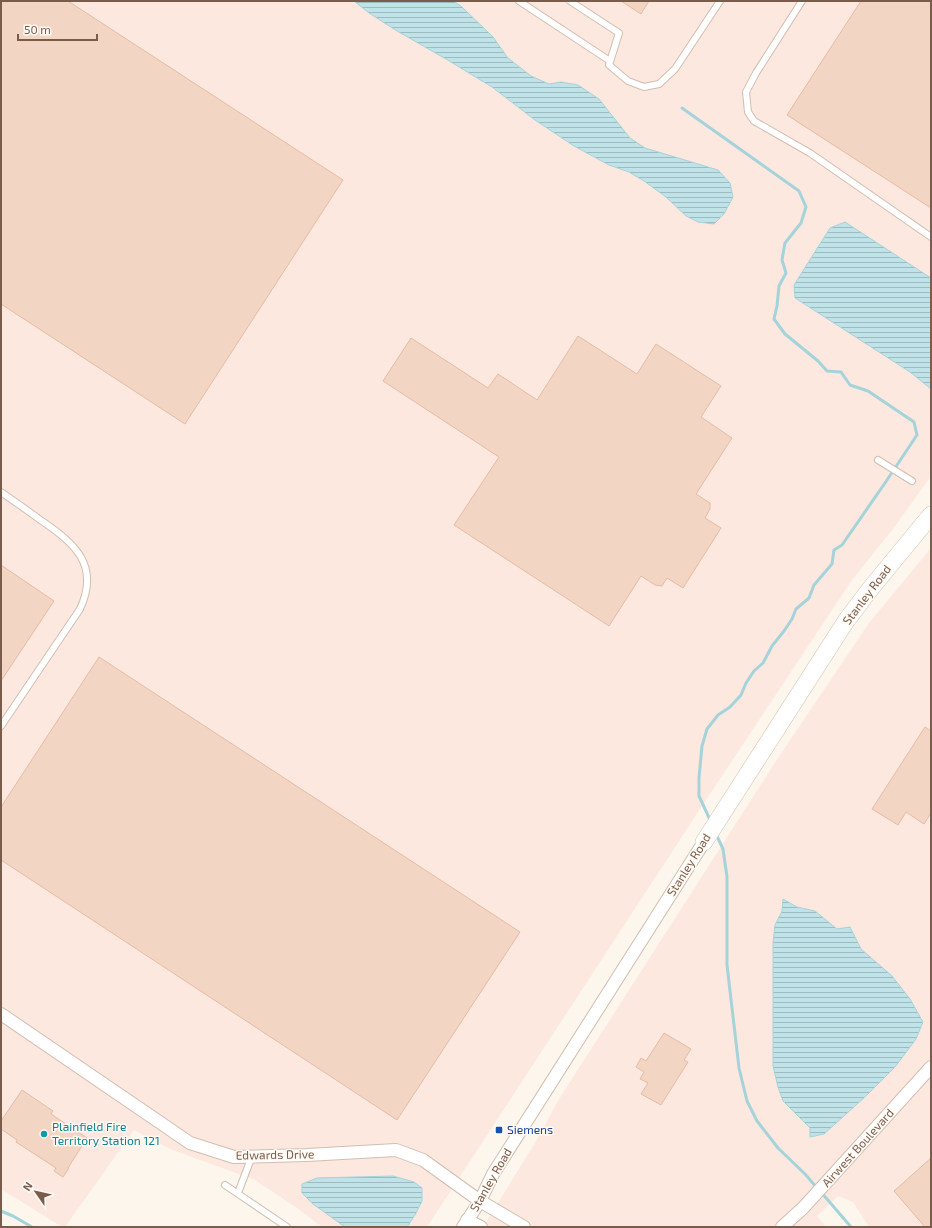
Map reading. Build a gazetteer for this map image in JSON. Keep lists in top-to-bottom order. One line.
{"streets":{"street":["Stanley Road","Airwest Boulevard","Edwards Drive"]},"crossings":[["Stanley Road","Edwards Drive"]],"places":{"transit":["Siemens"],"other":["Plainfield Fire Territory Station 121"]},"scale_bar":"50 m","north":"top left"}
